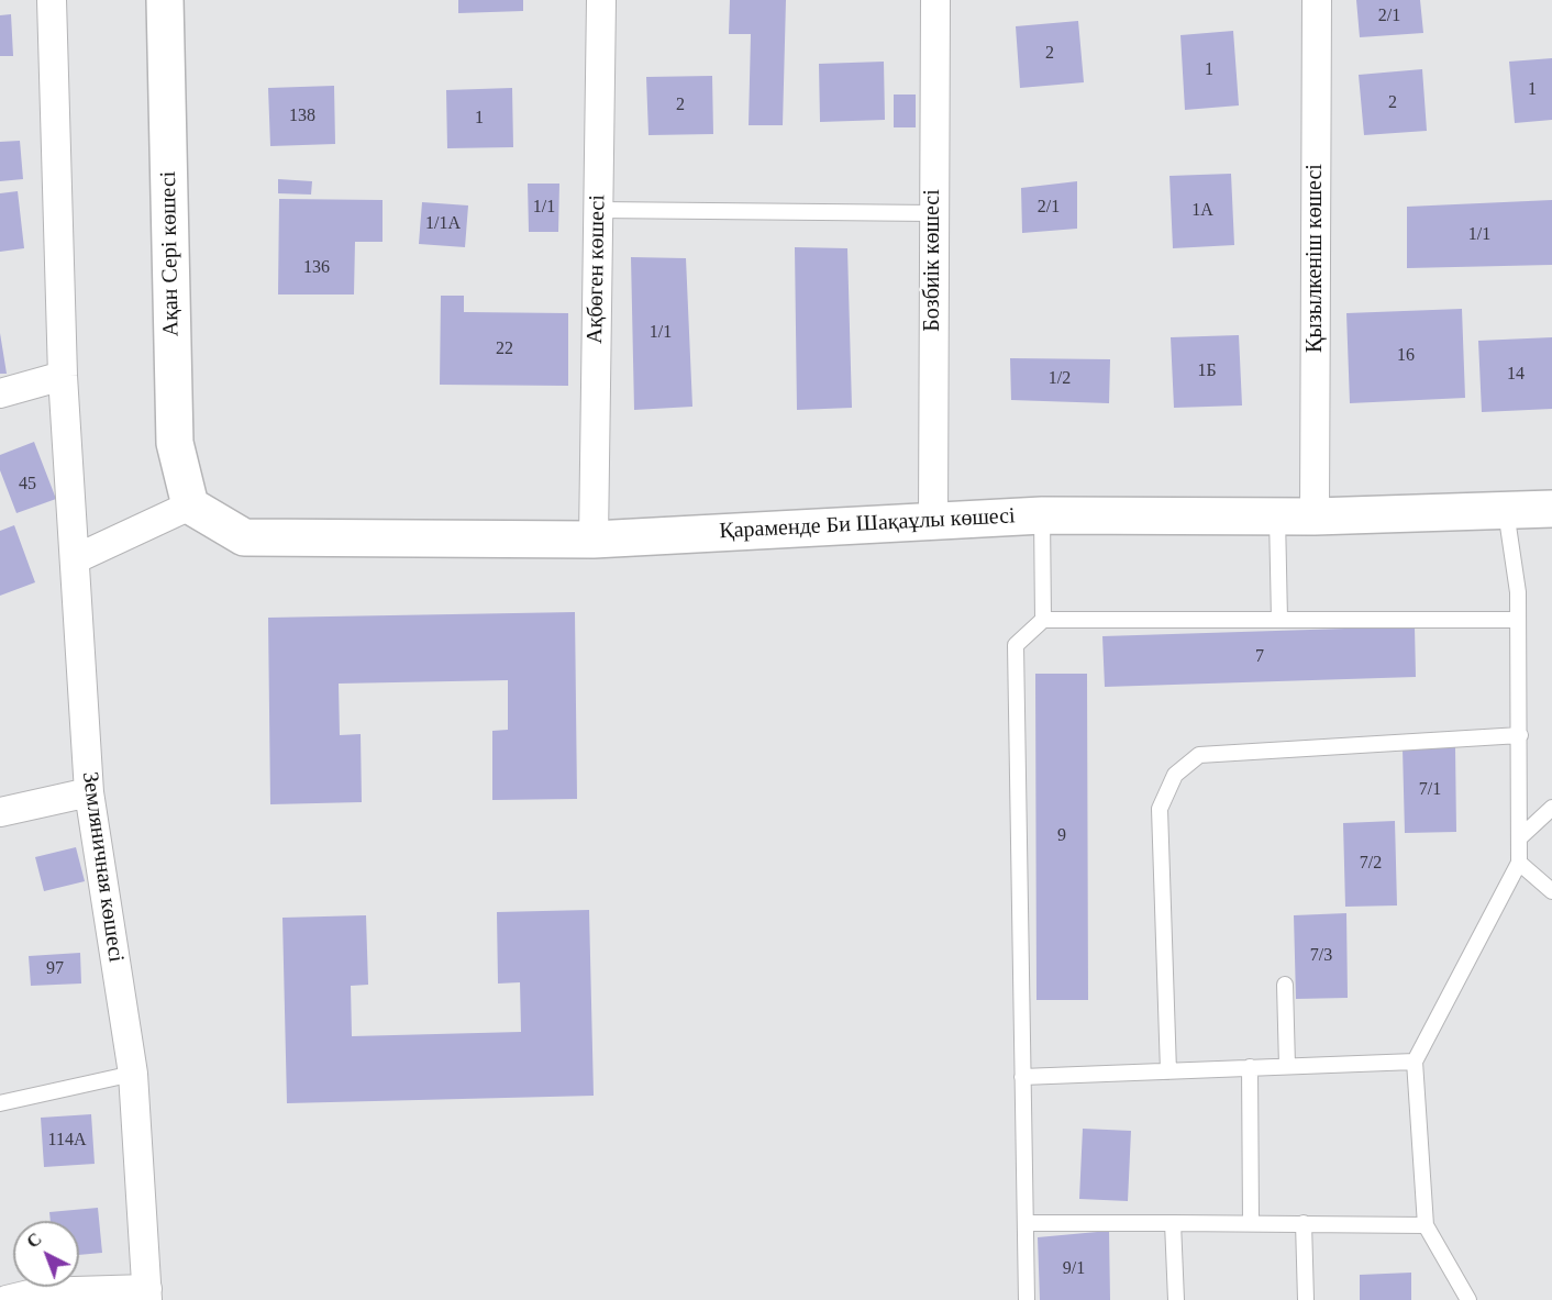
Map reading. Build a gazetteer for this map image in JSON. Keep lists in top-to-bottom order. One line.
{"streets":{"street":["Ақан Сері көшесі","Қызылкеніш көшесі","Бозбиік көшесі","Ақбөген көшесі","Қараменде Би Шақаұлы көшесі","Земляничная көшесі"]},"crossings":[["Ақан Сері көшесі","Қараменде Би Шақаұлы көшесі"],["Қызылкеніш көшесі","Қараменде Би Шақаұлы көшесі"],["Бозбиік көшесі","Қараменде Би Шақаұлы көшесі"],["Ақбөген көшесі","Қараменде Би Шақаұлы көшесі"]],"house_numbers":["2/1","2","1","1","2","2","138","1","1/1","2/1","1А","1/1А","1/1","136","1/1","22","16","1Б","14","1/2","45","7","7/1","9","7/2","7/3","97","114А","9/1"],"north":"top left"}
